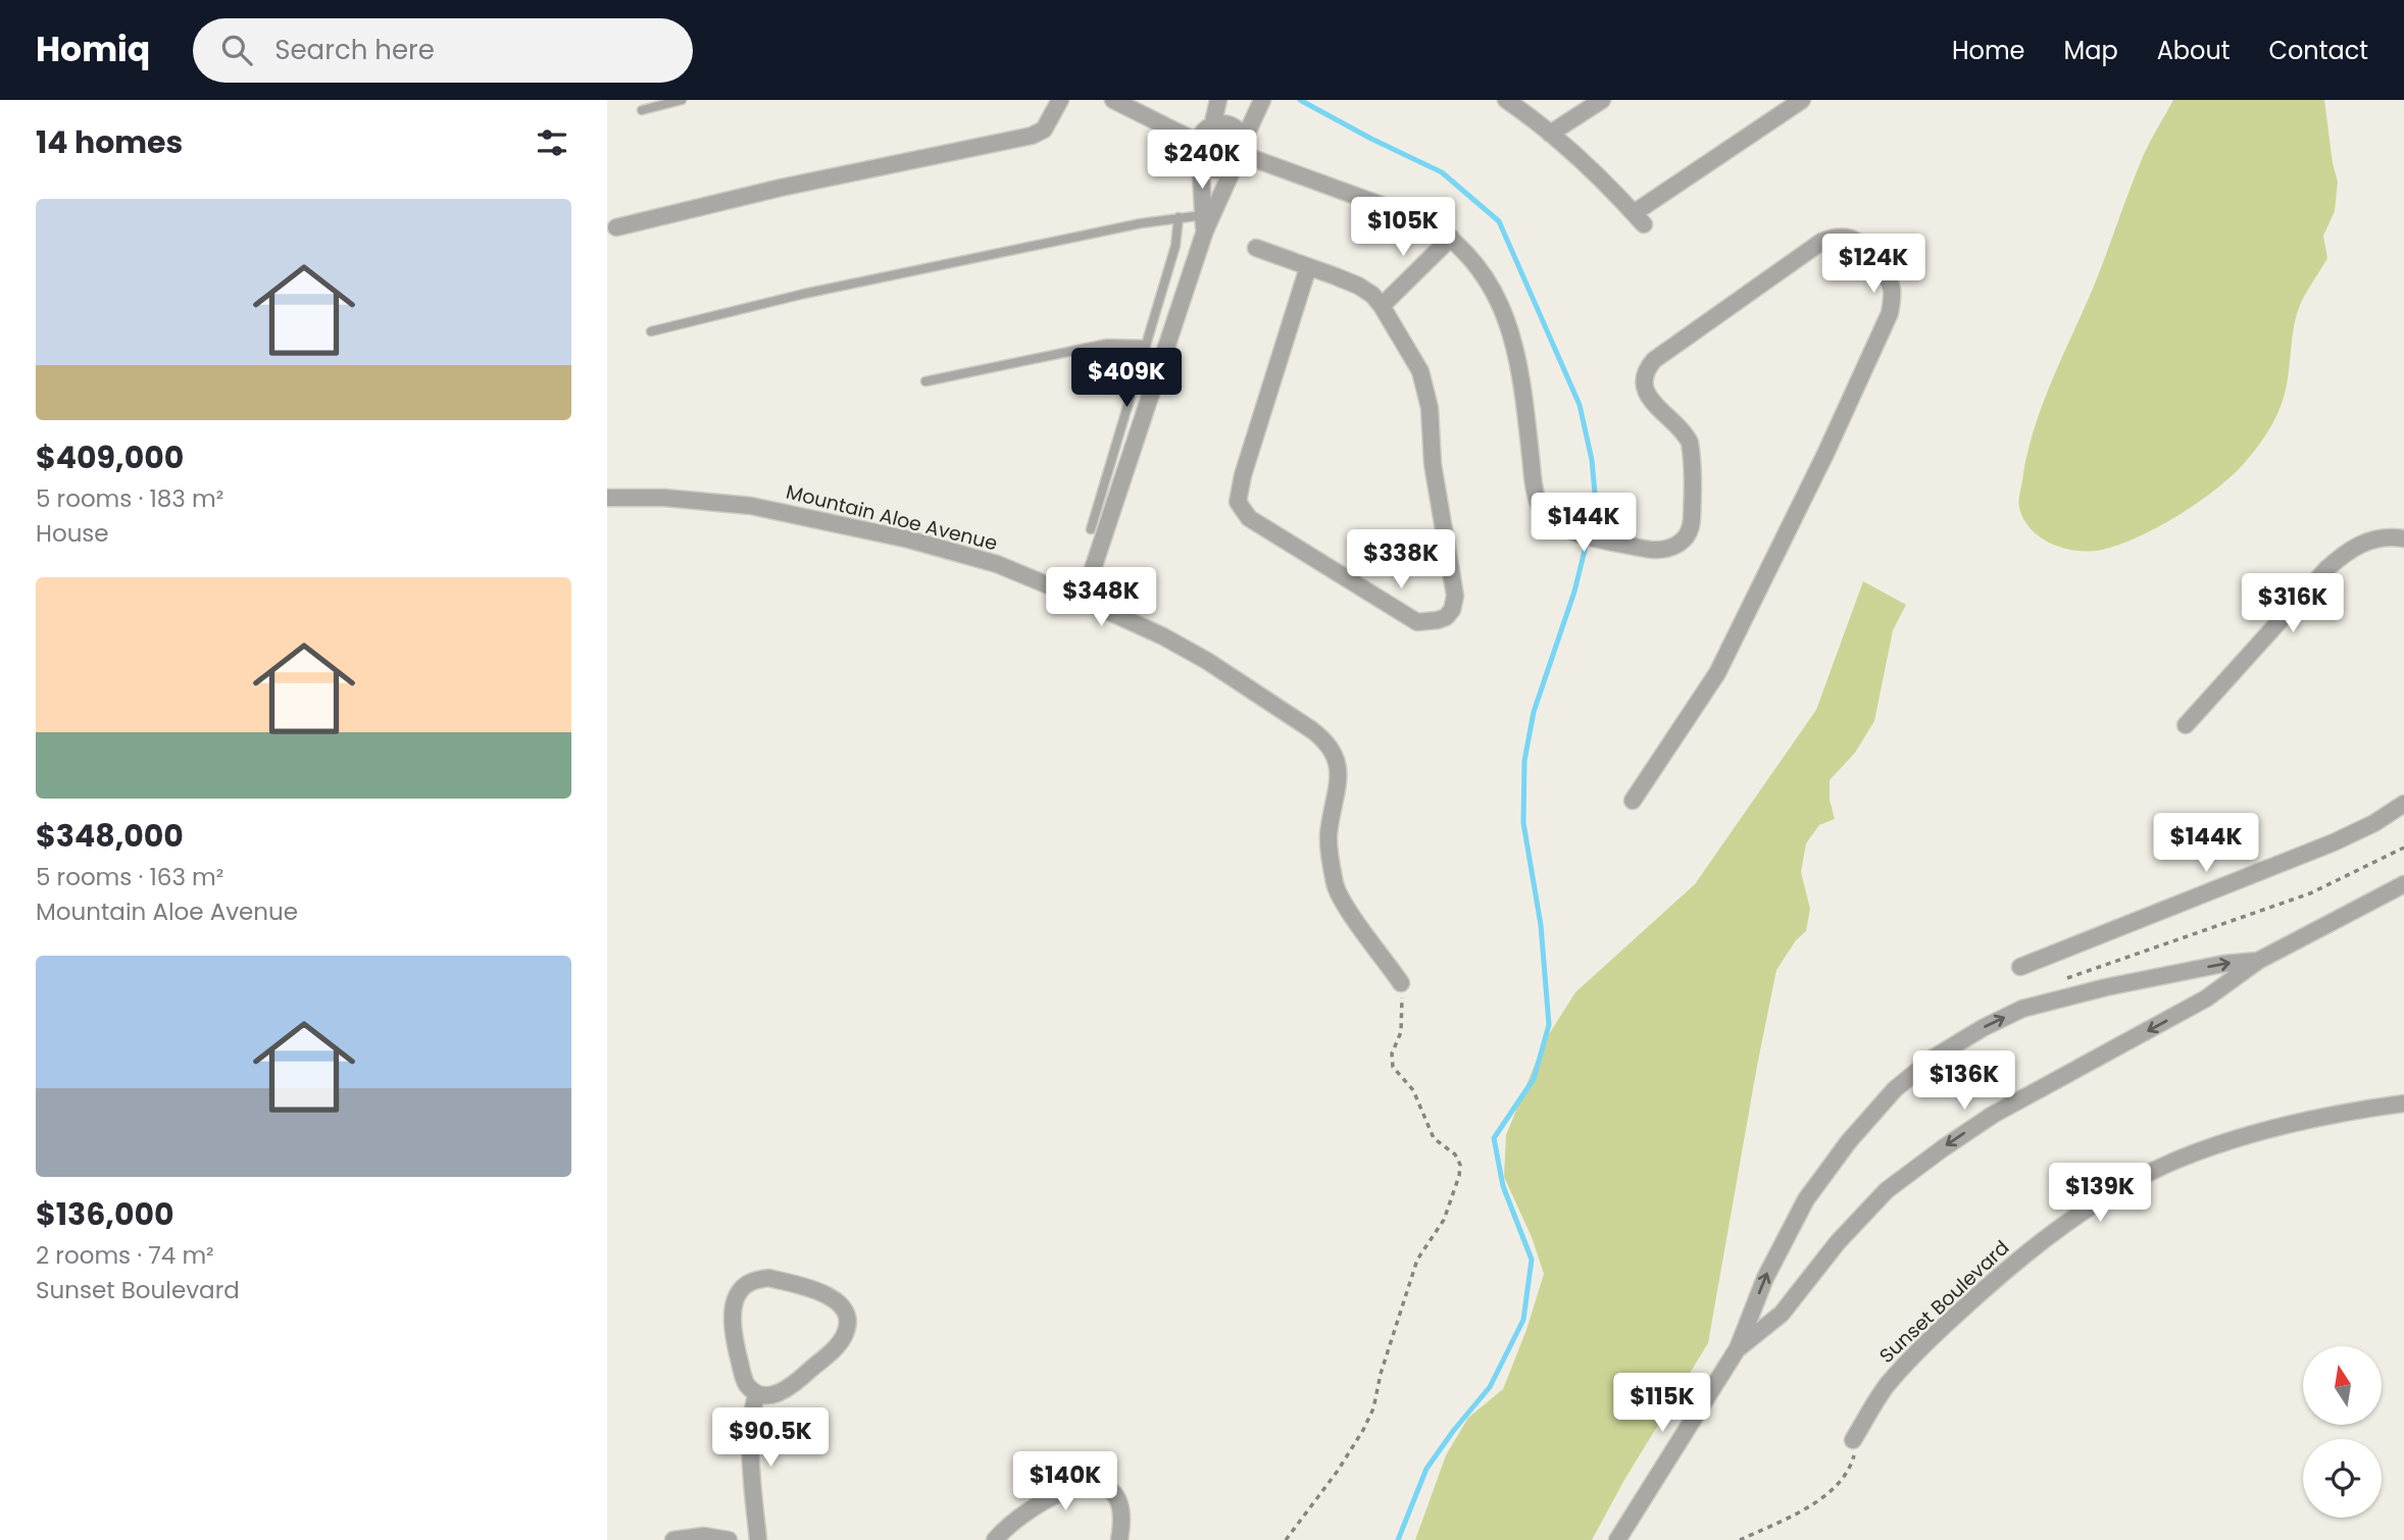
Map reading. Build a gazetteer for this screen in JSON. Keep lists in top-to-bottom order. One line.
{"streets":{"street":["Mountain Aloe Avenue","Sunset Boulevard"]},"north":"top","page":{"header":"Homiq","search":"Search here","nav":["Home","Map","About","Contact"],"heading":"14 homes","price":["$240K","$105K","$124K","$409K","$144K","$338K","$348K","$316K","$144K","$136K","$139K","$115K","$90.5K","$140K"],"list":[{"name":"$409,000","note":"5 rooms · 183 m² · House"},{"name":"$348,000","note":"5 rooms · 163 m² · Mountain Aloe Avenue"},{"name":"$136,000","note":"2 rooms · 74 m² · Sunset Boulevard"}]}}
